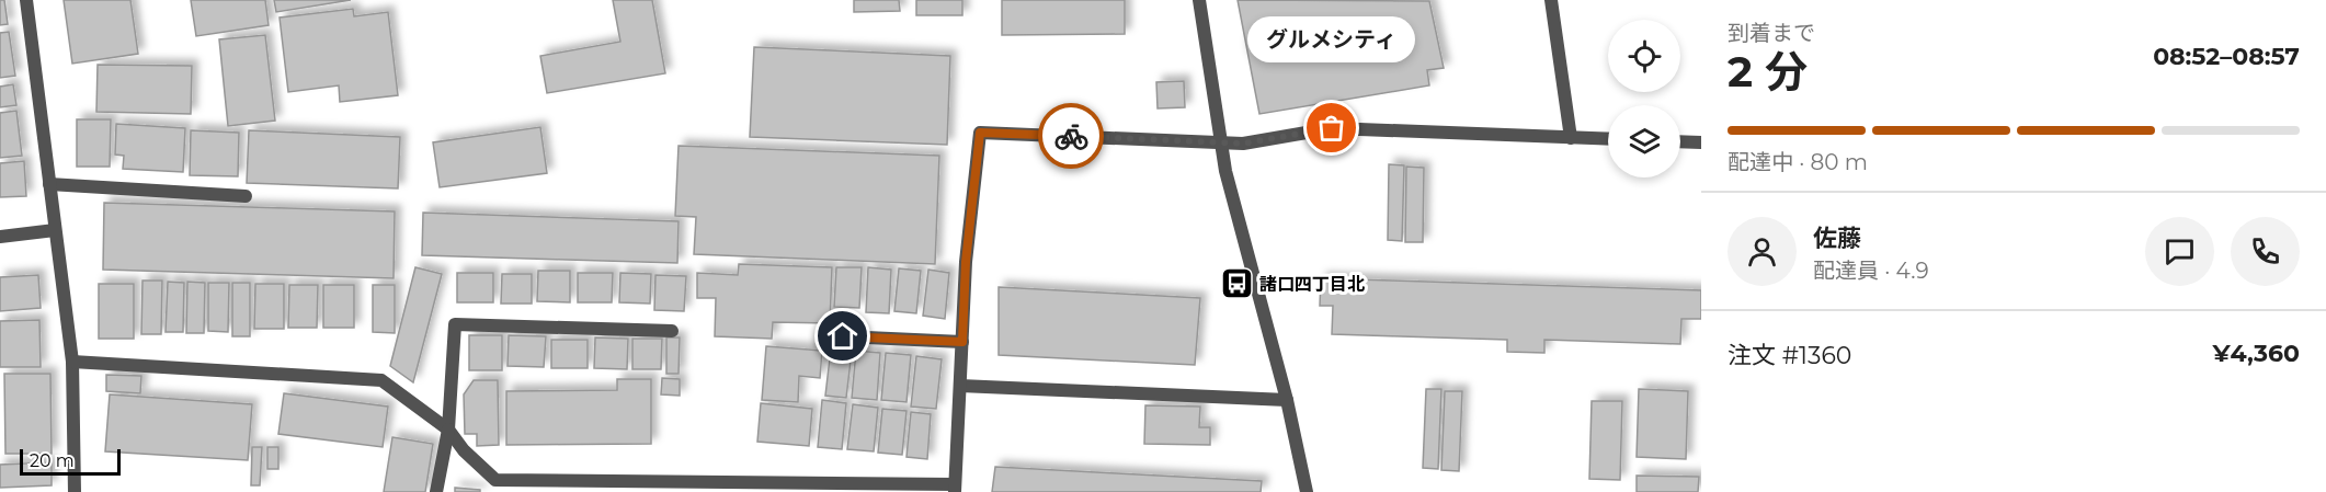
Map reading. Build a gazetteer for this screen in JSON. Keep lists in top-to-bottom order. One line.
{"places":{"other":["グルメシティ"],"bus stop":["諸口四丁目北"]},"scale_bar":"20 m","page":{"heading":["2 分","到着まで","08:52–08:57"],"panel":["佐藤","配達員 · 4.9","注文 #1360","¥4,360"],"bubble":"グルメシティ","bar":"配達中 · 80 m","scale":"20 m"}}
